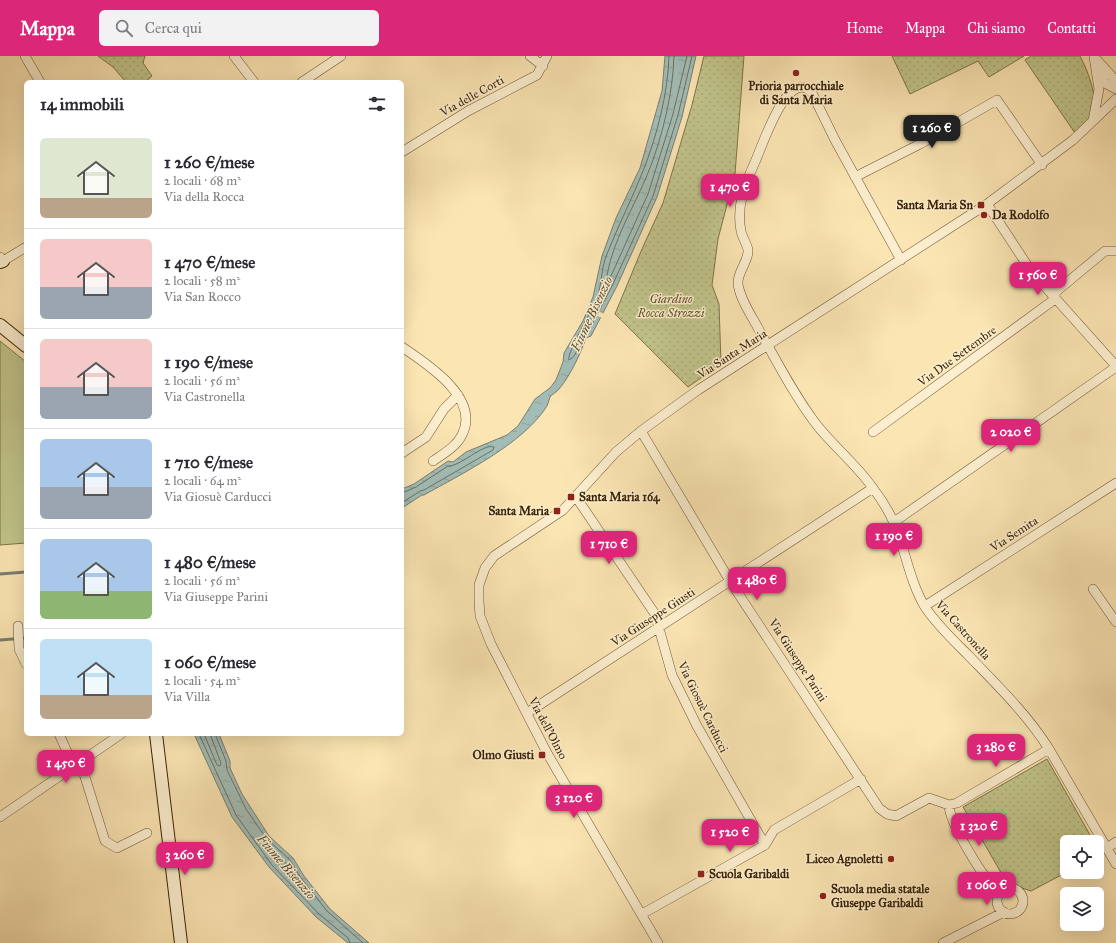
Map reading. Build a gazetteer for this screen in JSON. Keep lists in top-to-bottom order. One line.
{"streets":{"street":["Via delle Corti","Via Santa Maria","Via Due Settembre","Via Semita","Via Giuseppe Giusti","Via Castronella","Via Giuseppe Parini","Via Giosuè Carducci","Via dell'Olmo"]},"crossings":[["Via Santa Maria","Via Castronella"],["Via Santa Maria","Via Giuseppe Parini"],["Via Santa Maria","Via Giosuè Carducci"],["Via Santa Maria","Via dell'Olmo"],["Via Semita","Via Castronella"],["Via Giuseppe Giusti","Via Castronella"],["Via Giuseppe Giusti","Via Giuseppe Parini"],["Via Giuseppe Giusti","Via Giosuè Carducci"],["Via Giuseppe Giusti","Via dell'Olmo"]],"water":["Fiume Bisenzio"],"parks":["Giardino Rocca Strozzi"],"places":{"other":["Prioria parrocchiale di Santa Maria","Da Rodolfo","Liceo Agnoletti","Scuola media statale Giuseppe Garibaldi"],"transit":["Santa Maria Sn","Santa Maria 164","Santa Maria","Olmo Giusti","Scuola Garibaldi"]},"page":{"header":"Mappa","search":"Cerca qui","nav":["Home","Mappa","Chi siamo","Contatti"],"heading":"14 immobili","price":["1 260 €","1 470 €","1 560 €","2 020 €","1 190 €","1 710 €","1 480 €","3 280 €","1 450 €","3 120 €","1 320 €","1 520 €","3 260 €","1 060 €"],"list":[{"name":"1 260 €/mese","note":"2 locali · 68 m² · Via della Rocca"},{"name":"1 470 €/mese","note":"2 locali · 58 m² · Via San Rocco"},{"name":"1 190 €/mese","note":"2 locali · 56 m² · Via Castronella"},{"name":"1 710 €/mese","note":"2 locali · 64 m² · Via Giosuè Carducci"},{"name":"1 480 €/mese","note":"2 locali · 56 m² · Via Giuseppe Parini"},{"name":"1 060 €/mese","note":"2 locali · 54 m² · Via Villa"}]}}
